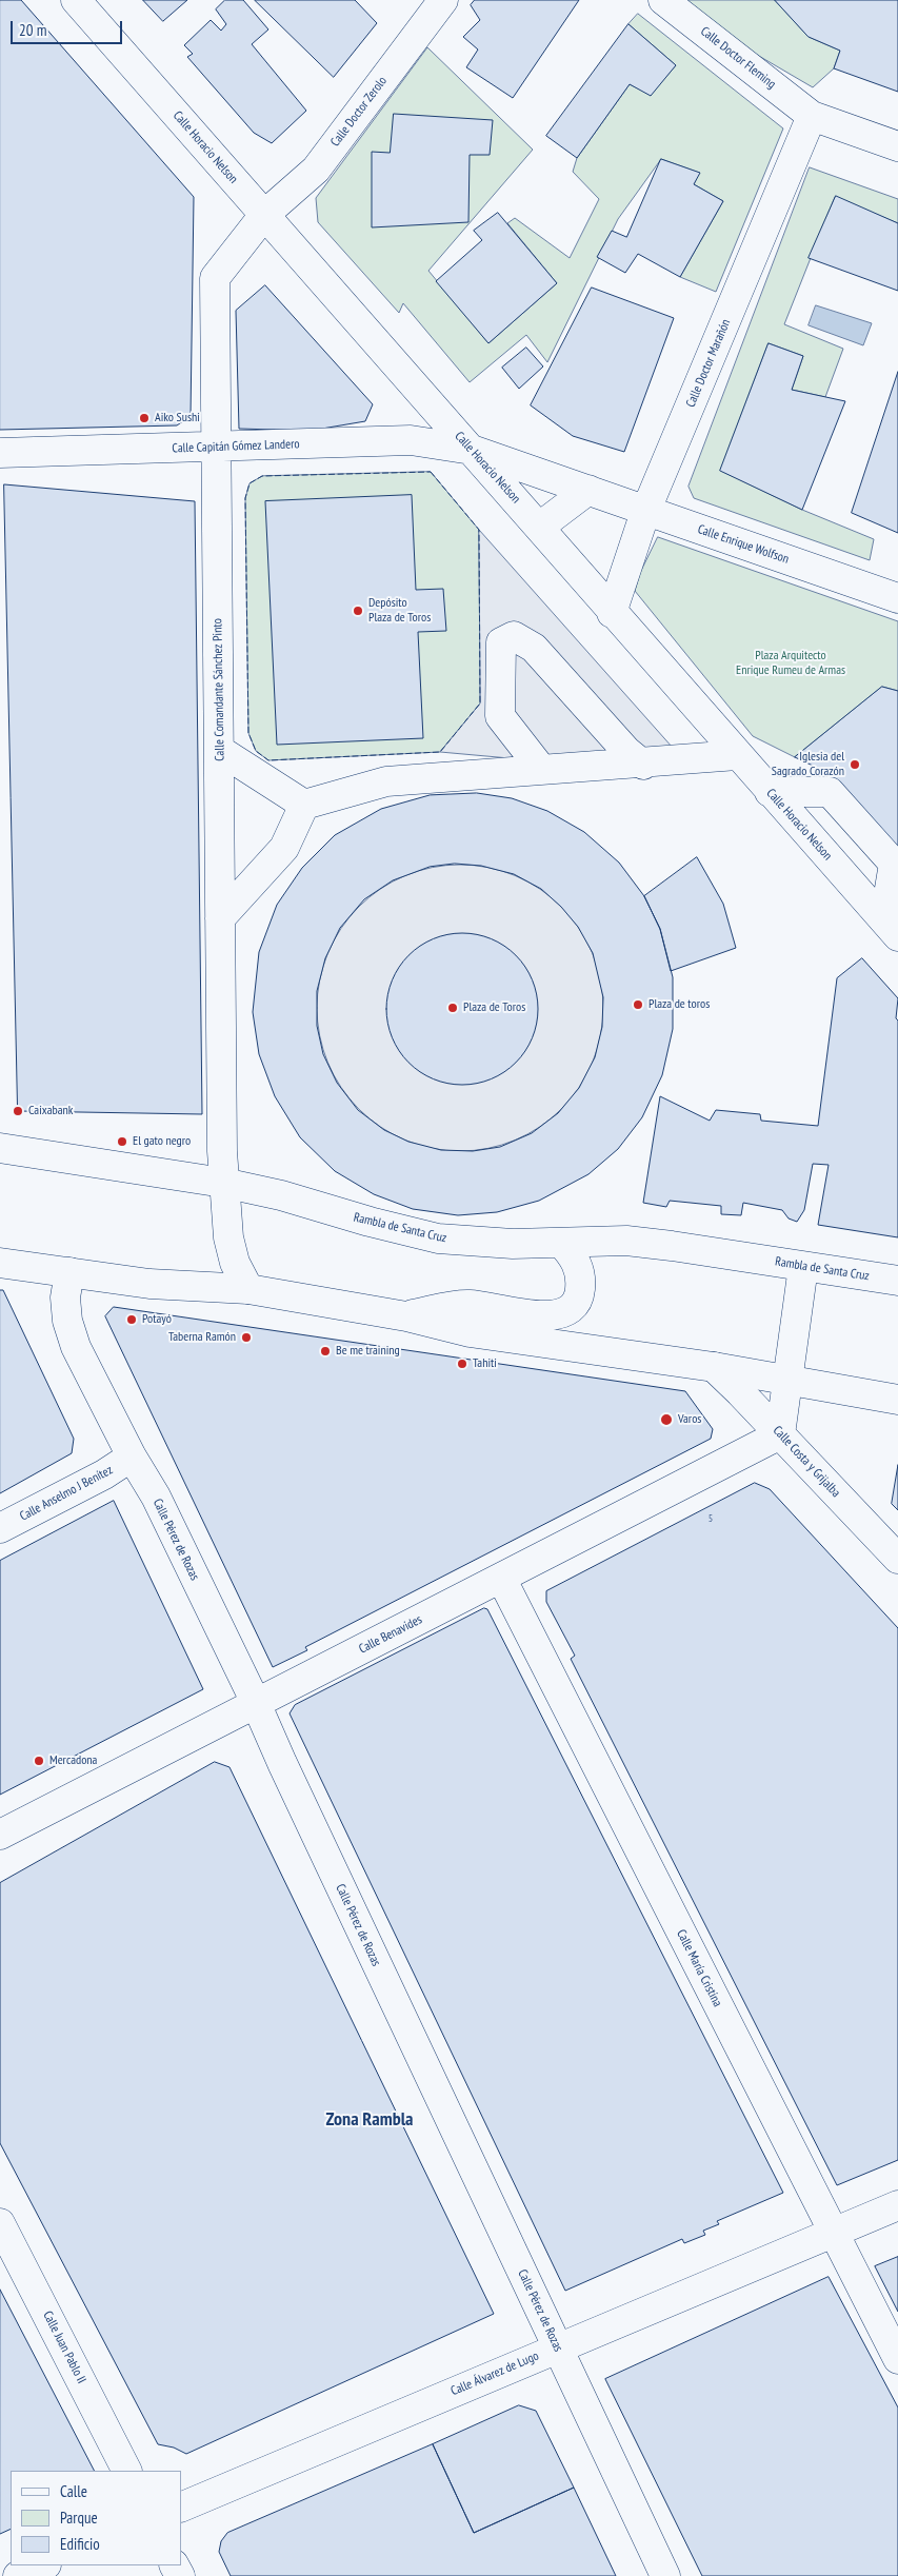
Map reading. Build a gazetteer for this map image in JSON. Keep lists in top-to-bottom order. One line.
{"streets":{"street":["Calle Doctor Fleming","Calle Doctor Zerolo","Calle Horacio Nelson","Calle Doctor Marañón","Calle Capitán Gómez Landero","Calle Enrique Wolfson","Calle Comandante Sánchez Pinto","Rambla de Santa Cruz","Calle Costa y Grijalba","Calle Anselmo J Benítez","Calle Pérez de Rozas","Calle Benavides","Calle María Cristina","Calle Juan Pablo II","Calle Álvarez de Lugo"]},"crossings":[["Calle Doctor Fleming","Calle Doctor Marañón"],["Calle Doctor Zerolo","Calle Horacio Nelson"],["Calle Doctor Zerolo","Calle Comandante Sánchez Pinto"],["Calle Horacio Nelson","Calle Doctor Marañón"],["Calle Horacio Nelson","Calle Capitán Gómez Landero"],["Calle Horacio Nelson","Calle Enrique Wolfson"],["Calle Horacio Nelson","Calle Comandante Sánchez Pinto"],["Calle Doctor Marañón","Calle Enrique Wolfson"],["Calle Capitán Gómez Landero","Calle Enrique Wolfson"],["Calle Capitán Gómez Landero","Calle Comandante Sánchez Pinto"],["Calle Comandante Sánchez Pinto","Rambla de Santa Cruz"],["Calle Costa y Grijalba","Calle Benavides"],["Calle Anselmo J Benítez","Calle Pérez de Rozas"],["Calle Pérez de Rozas","Calle Benavides"],["Calle Pérez de Rozas","Calle Álvarez de Lugo"],["Calle Benavides","Calle María Cristina"],["Calle María Cristina","Calle Álvarez de Lugo"]],"districts":["Zona Rambla"],"parks":["Plaza Arquitecto Enrique Rumeu de Armas"],"places":["Aiko Sushi","Depósito Plaza de Toros","Iglesia del Sagrado Corazón","Plaza de toros","Plaza de Toros","Caixabank","El gato negro","Potayó","Taberna Ramón","Be me training","Tahiti","Varos","Mercadona"],"house_numbers":["5"],"legend":["Calle","Parque","Edificio"],"scale_bar":"20 m"}
